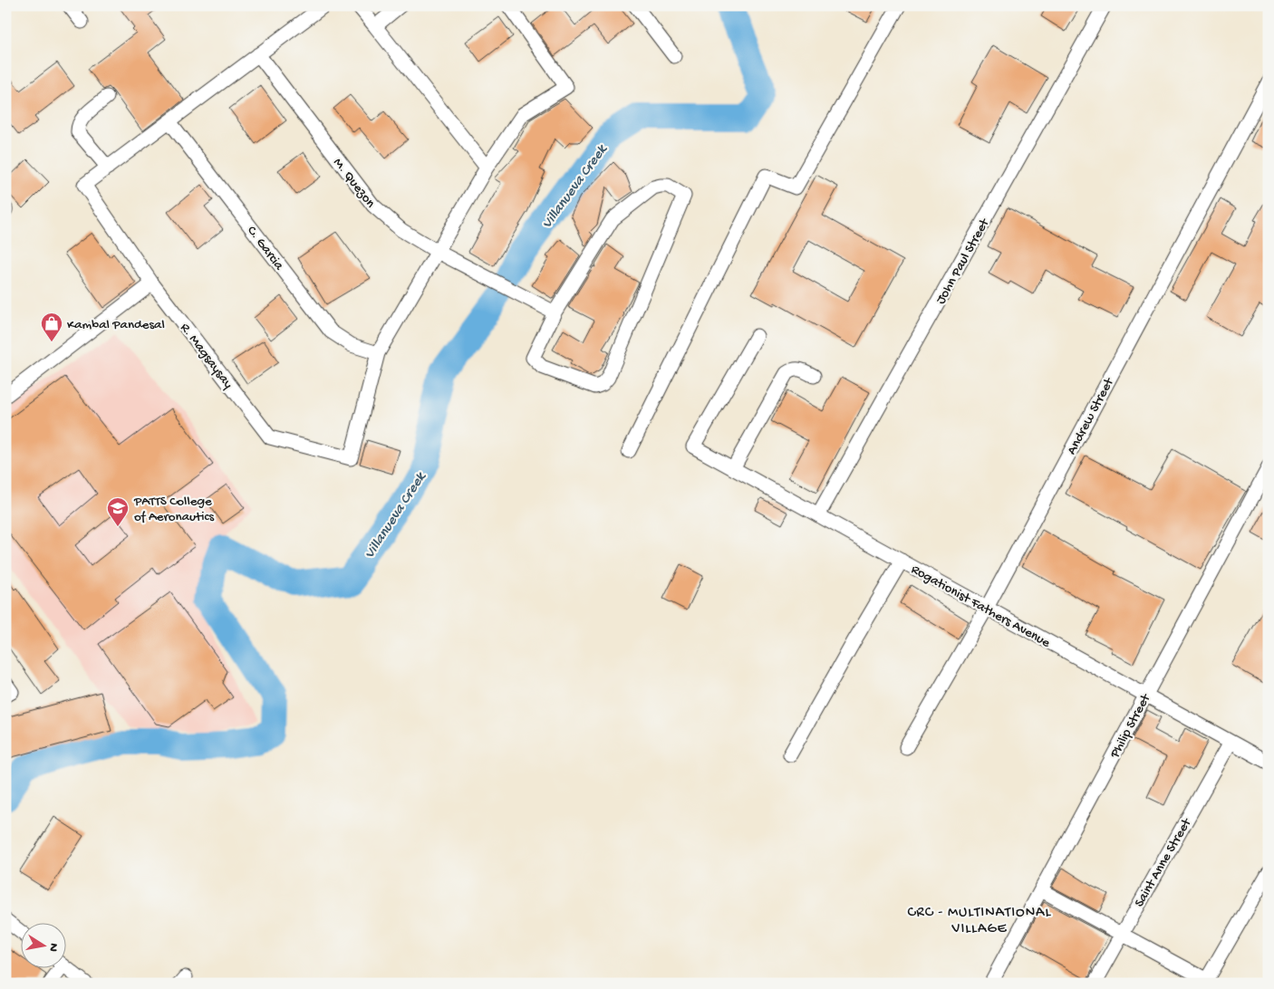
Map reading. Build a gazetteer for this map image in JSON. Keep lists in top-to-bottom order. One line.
{"streets":{"street":["M. Quezon","C. Garcia","John Paul Street","R. Magsaysay","Andrew Street","Rogationist Fathers Avenue","Philip Street","Saint Anne Street"]},"crossings":[["M. Quezon","R. Magsaysay"],["C. Garcia","R. Magsaysay"],["John Paul Street","Rogationist Fathers Avenue"],["Andrew Street","Rogationist Fathers Avenue"],["Rogationist Fathers Avenue","Philip Street"],["Rogationist Fathers Avenue","Saint Anne Street"]],"districts":["CRC - MULTINATIONAL VILLAGE"],"water":["Villanueva Creek"],"places":{"shop":["Kambal Pandesal"],"school or university":["PATTS College of Aeronautics"]},"north":"right"}
